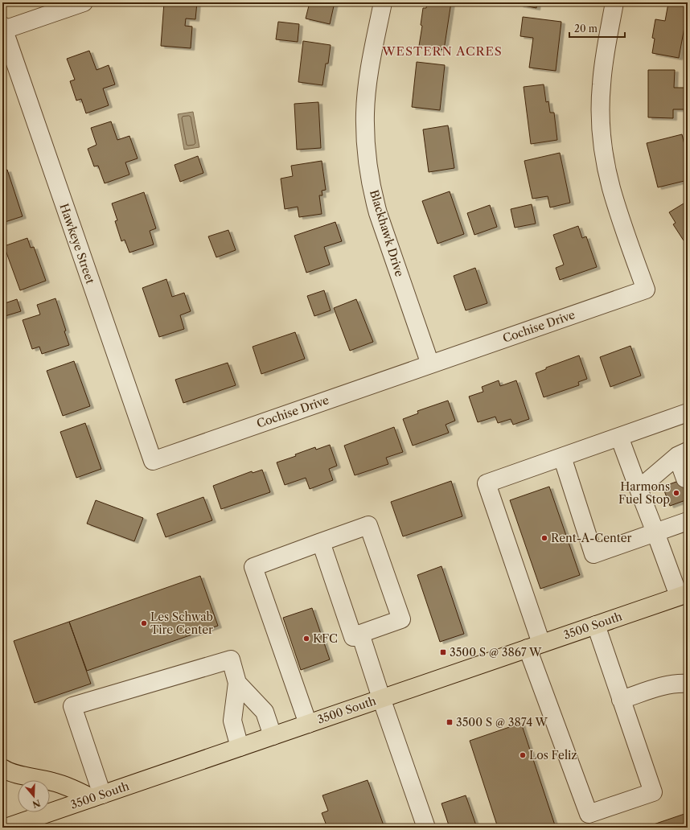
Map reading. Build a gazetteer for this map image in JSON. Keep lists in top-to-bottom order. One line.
{"streets":{"main road":["3500 South"],"street":["Blackhawk Drive","Hawkeye Street","Cochise Drive"]},"crossings":[["Blackhawk Drive","Cochise Drive"],["Hawkeye Street","Cochise Drive"]],"districts":["WESTERN ACRES"],"places":{"other":["Harmons Fuel Stop","Rent-A-Center","Les Schwab Tire Center","KFC","Los Feliz"],"transit":["3500 S @ 3867 W","3500 S @ 3874 W"]},"scale_bar":"20 m","north":"bottom"}
